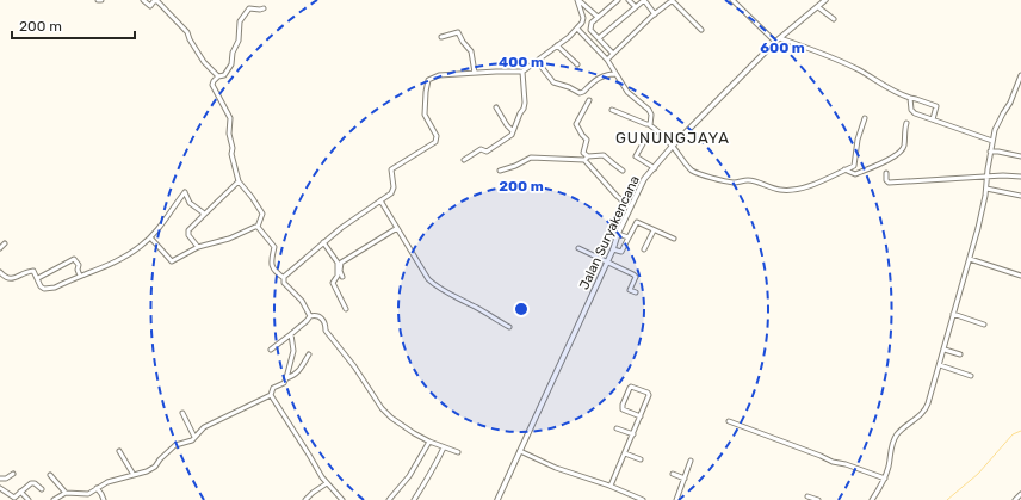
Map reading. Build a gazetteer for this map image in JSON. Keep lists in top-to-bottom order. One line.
{"streets":{"street":["Jalan Suryakencana"]},"districts":["GUNUNGJAYA"],"scale_bar":"200 m","rings":["600 m","400 m","200 m"]}
